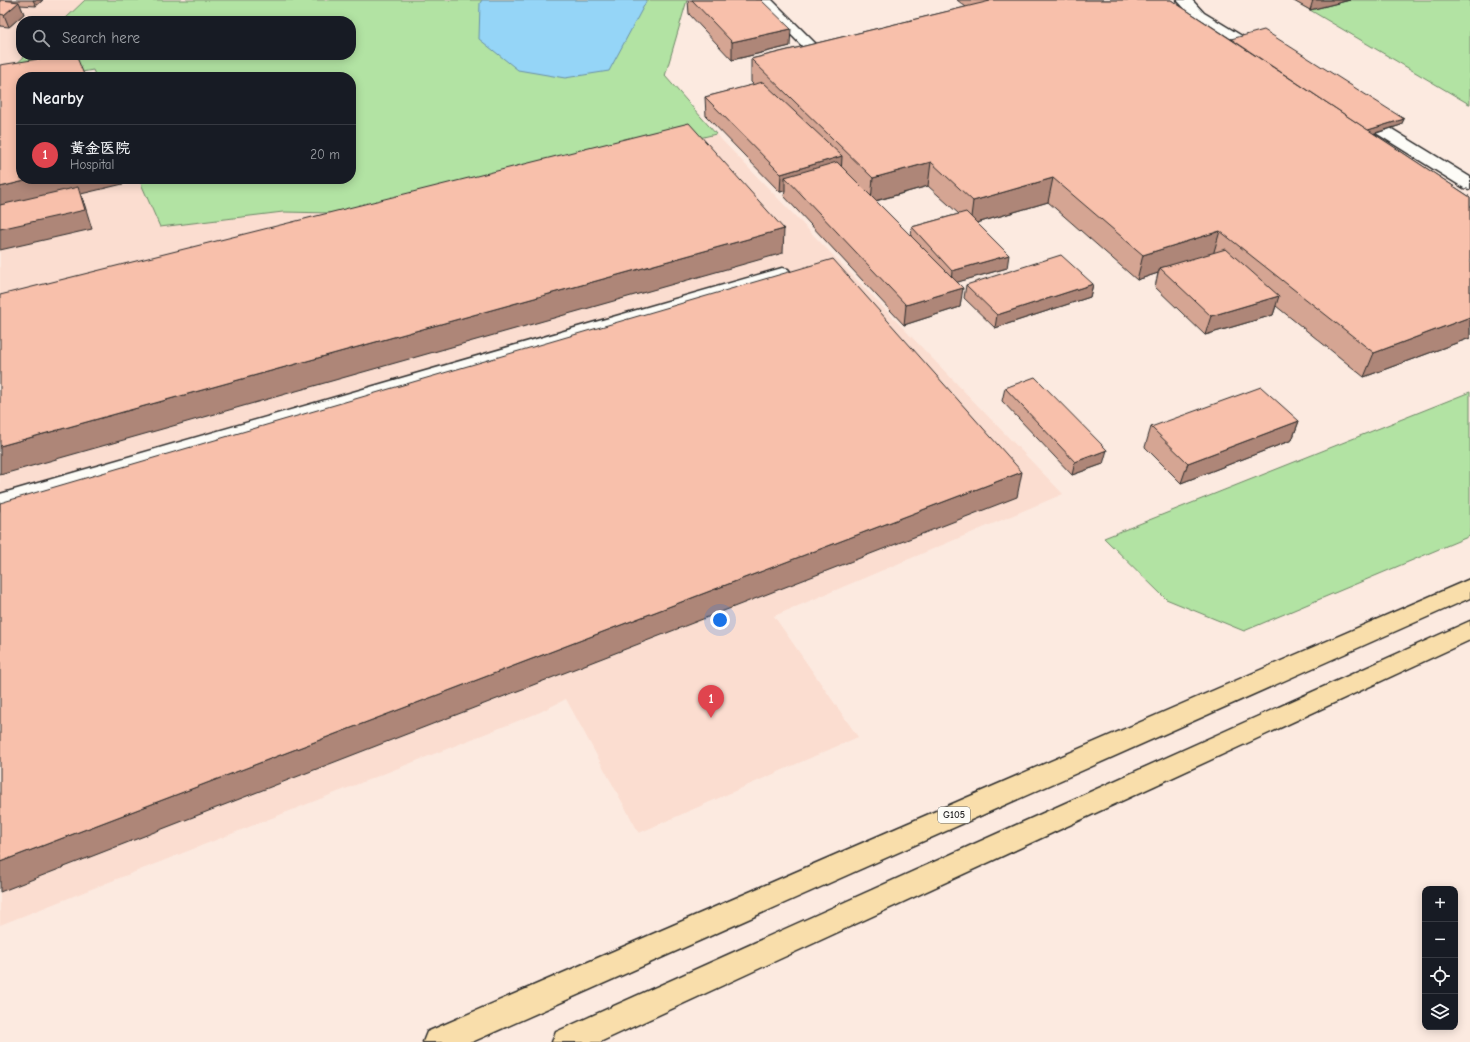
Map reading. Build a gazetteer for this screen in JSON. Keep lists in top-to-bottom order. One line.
{"streets":{"highway":["G105"]},"page":{"search":"Search here","heading":"Nearby","list":[{"mark":"1","name":"黄金医院","note":"Hospital","value":"20 m"}],"pins":"1","map_buttons":["+","−"]}}
